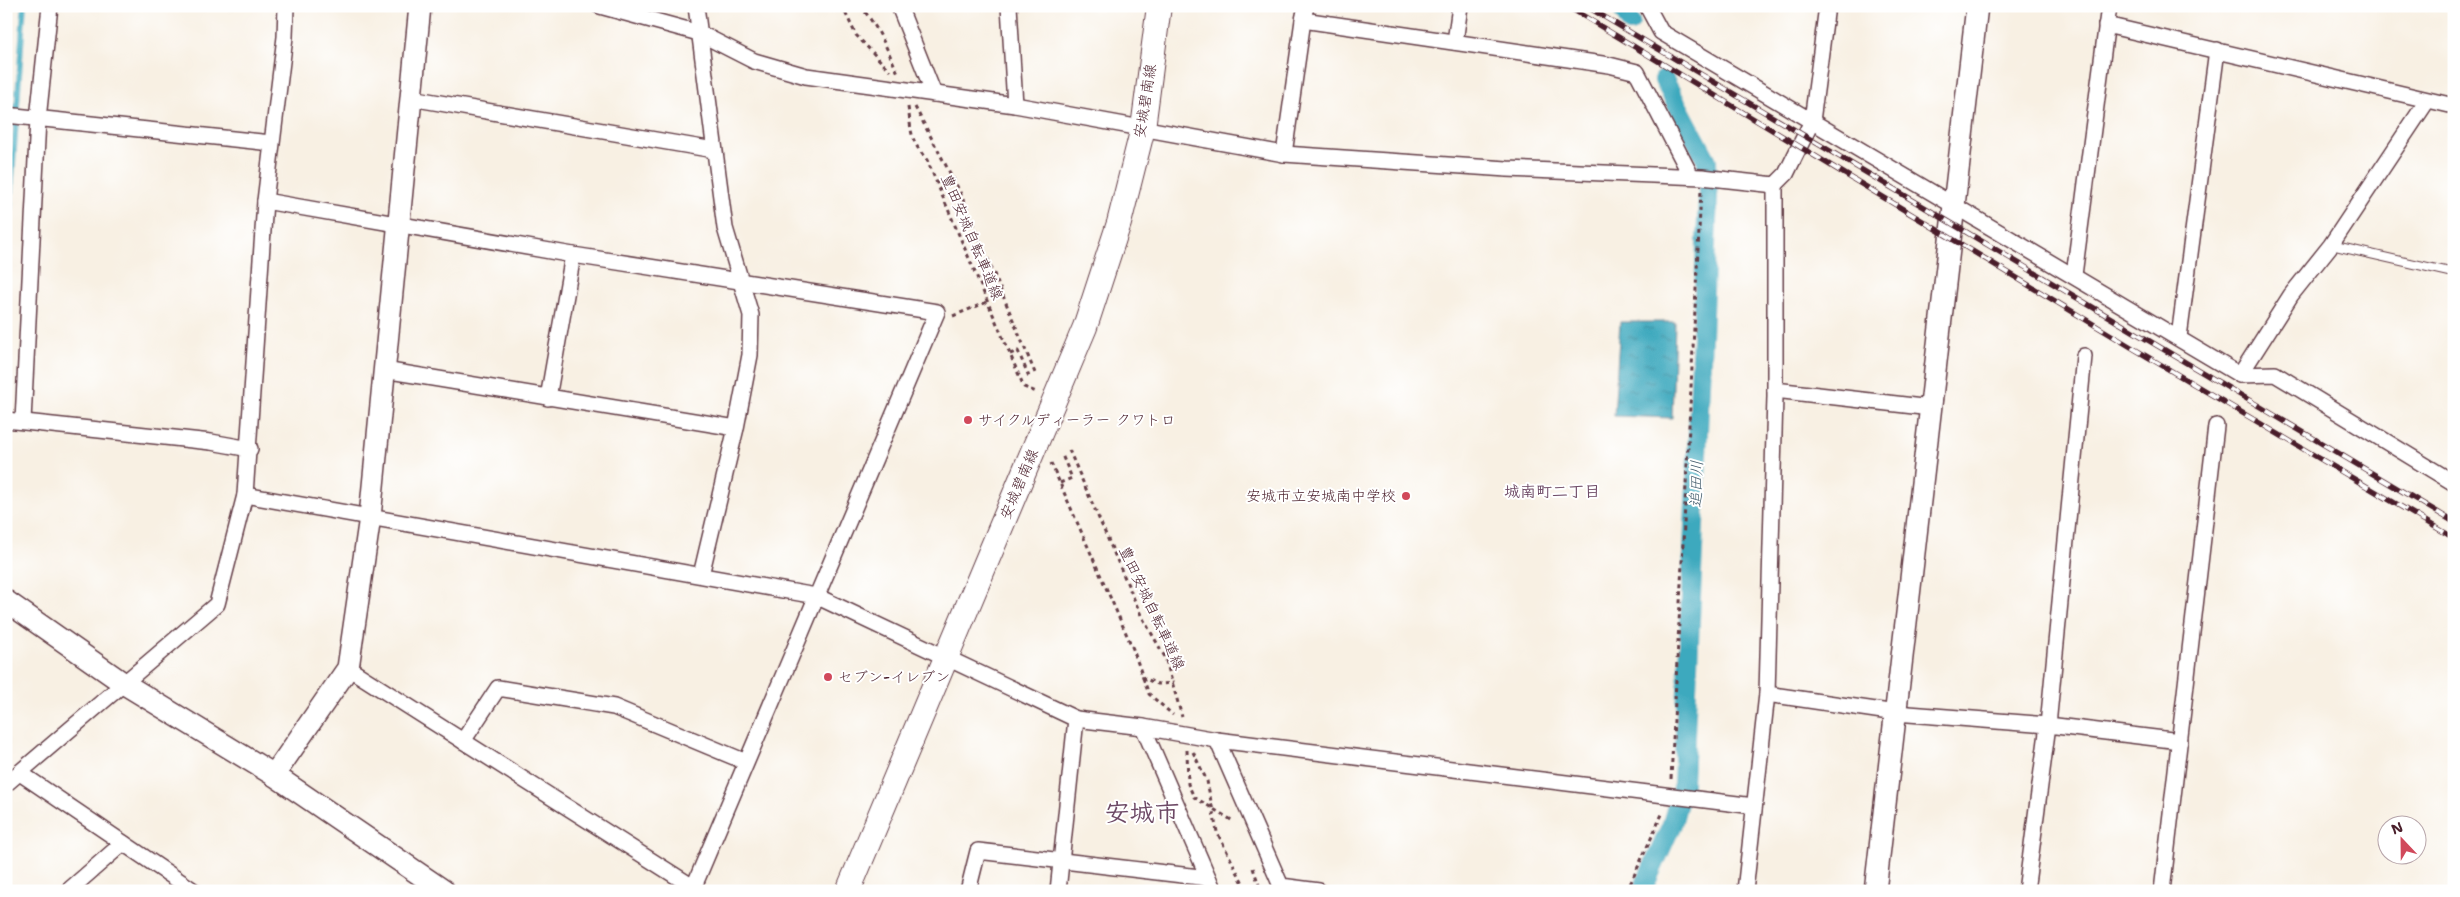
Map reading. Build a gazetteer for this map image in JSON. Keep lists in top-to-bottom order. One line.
{"streets":{"main road":["安城碧南線"],"path":["豊田安城自転車道線"]},"crossings":[["安城碧南線","豊田安城自転車道線"]],"districts":["城南町二丁目","安城市"],"water":["追田川"],"places":["サイクルディーラー クワトロ","安城市立安城南中学校","セブン-イレブン"],"north":"top"}
